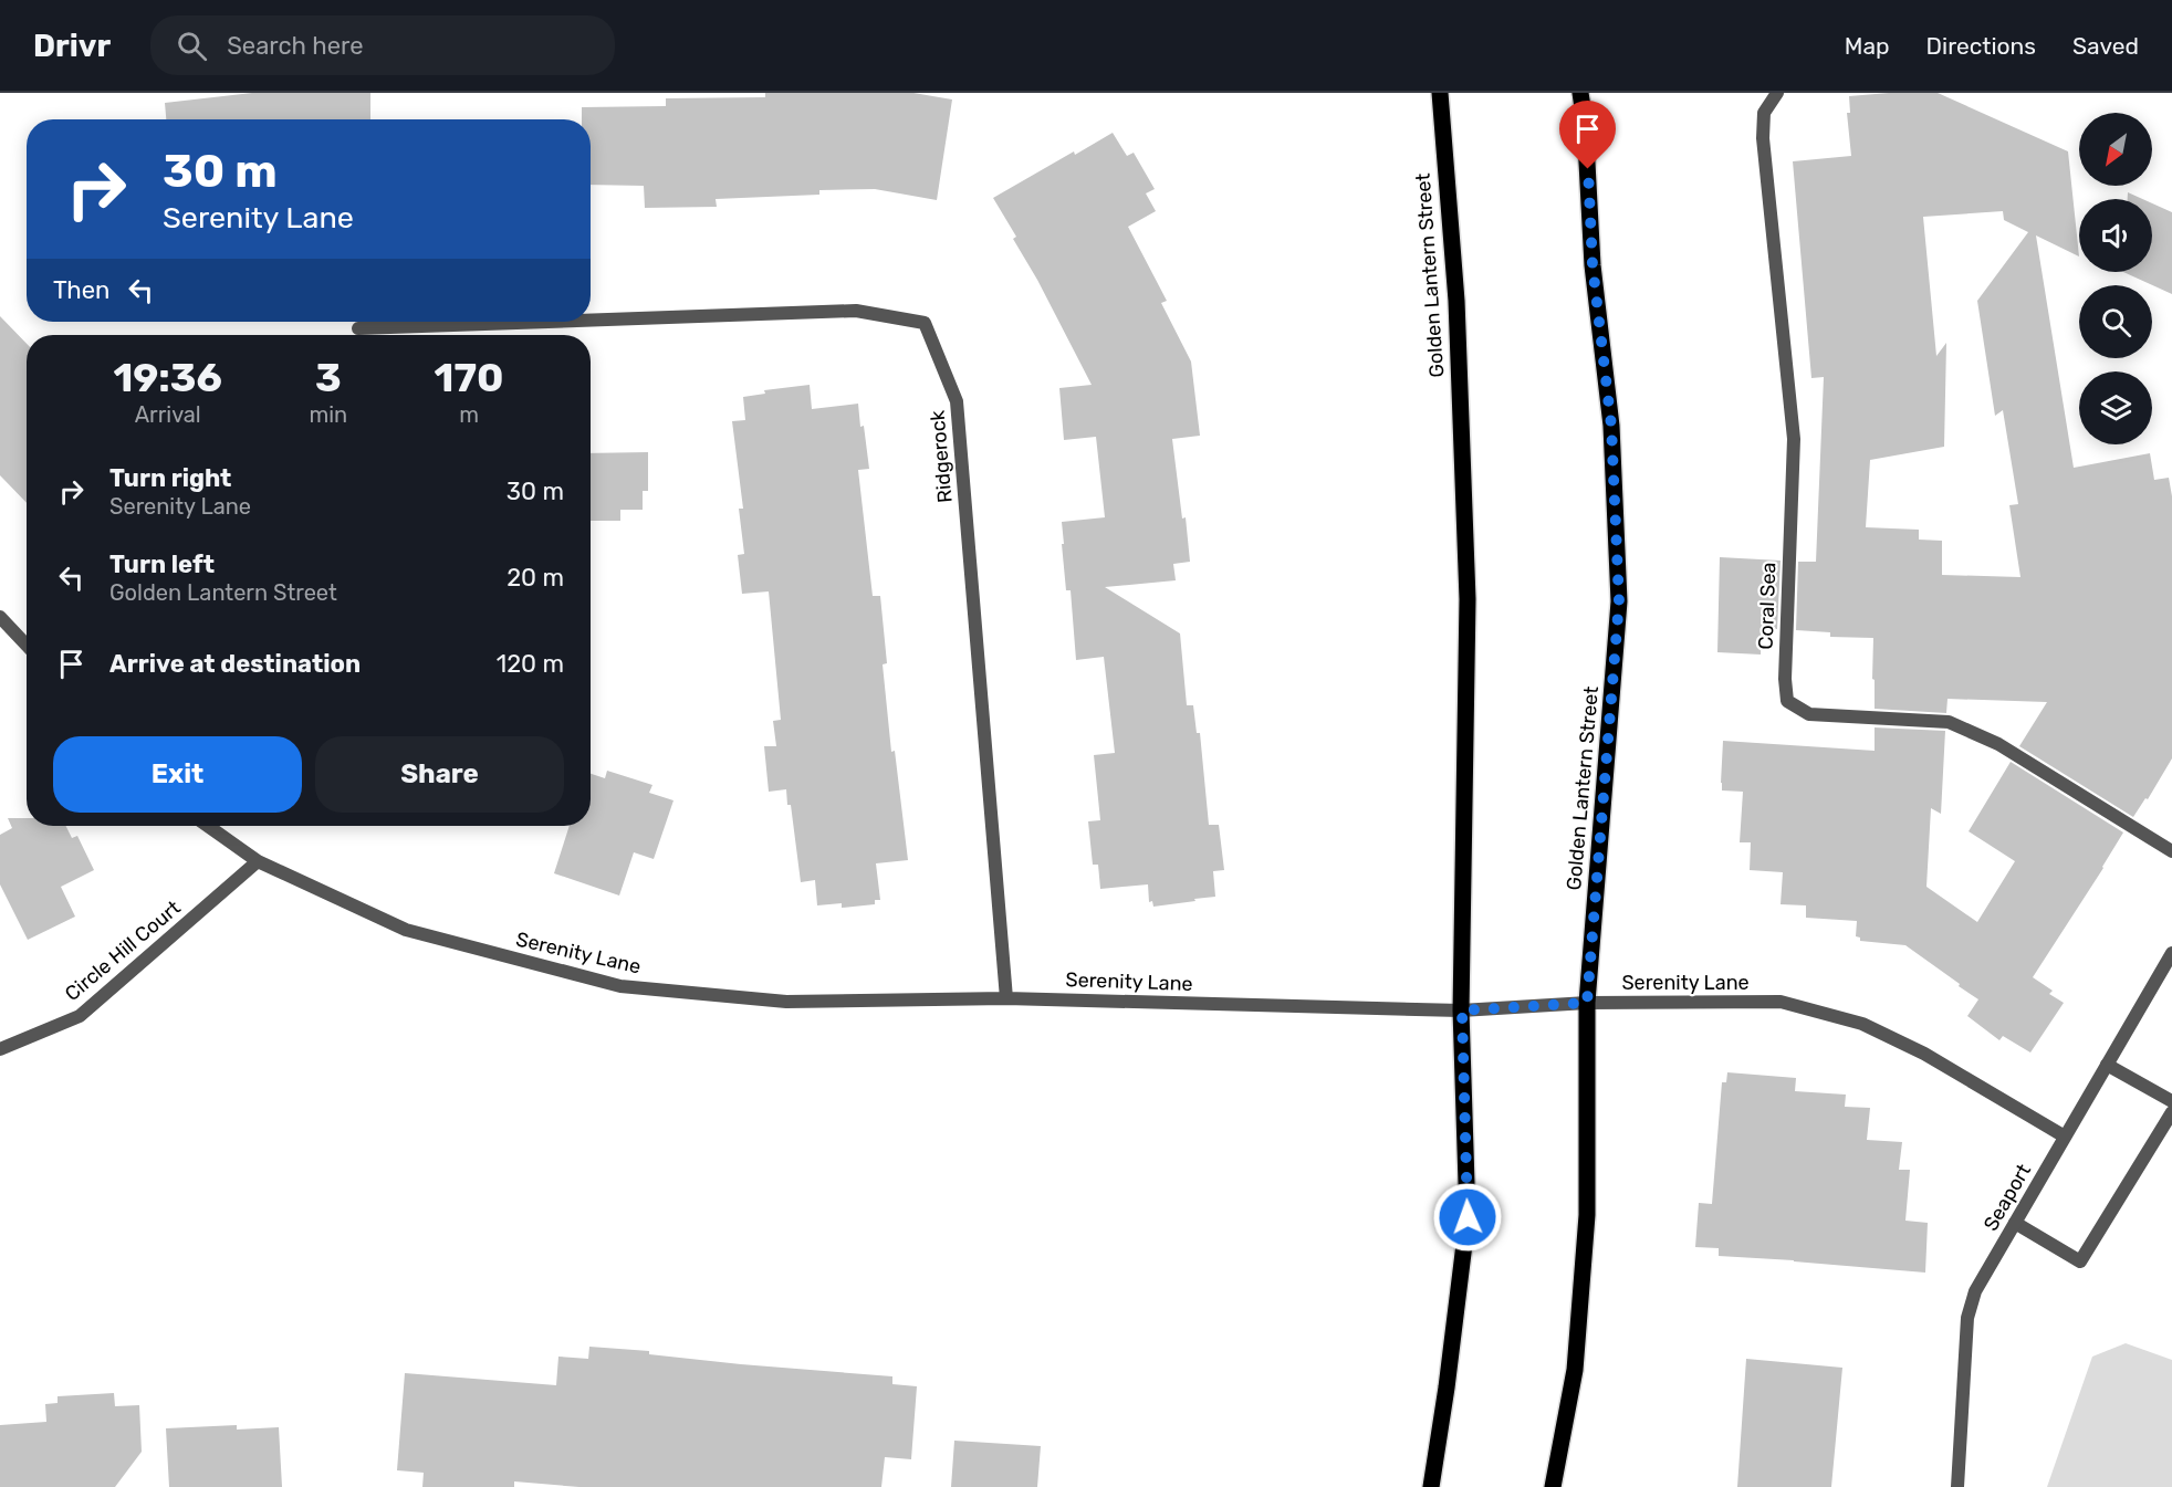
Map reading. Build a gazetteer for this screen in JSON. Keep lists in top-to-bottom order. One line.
{"streets":{"main road":["Golden Lantern Street"],"street":["Ridgerock","Coral Sea","Circle Hill Court","Serenity Lane","Seaport"]},"crossings":[["Golden Lantern Street","Serenity Lane"],["Ridgerock","Serenity Lane"],["Circle Hill Court","Serenity Lane"],["Serenity Lane","Seaport"]],"north":"bottom left","page":{"header":"Drivr","search":"Search here","nav":["Map","Directions","Saved"],"turn":["30 m","Serenity Lane"],"then":"Then","eta":["19:36","Arrival","3","min","170","m"],"list":[{"name":"Turn right","note":"Serenity Lane","value":"30 m"},{"name":"Turn left","note":"Golden Lantern Street","value":"20 m"},{"name":"Arrive at destination","value":"120 m"}],"buttons":["Exit","Share"]}}
